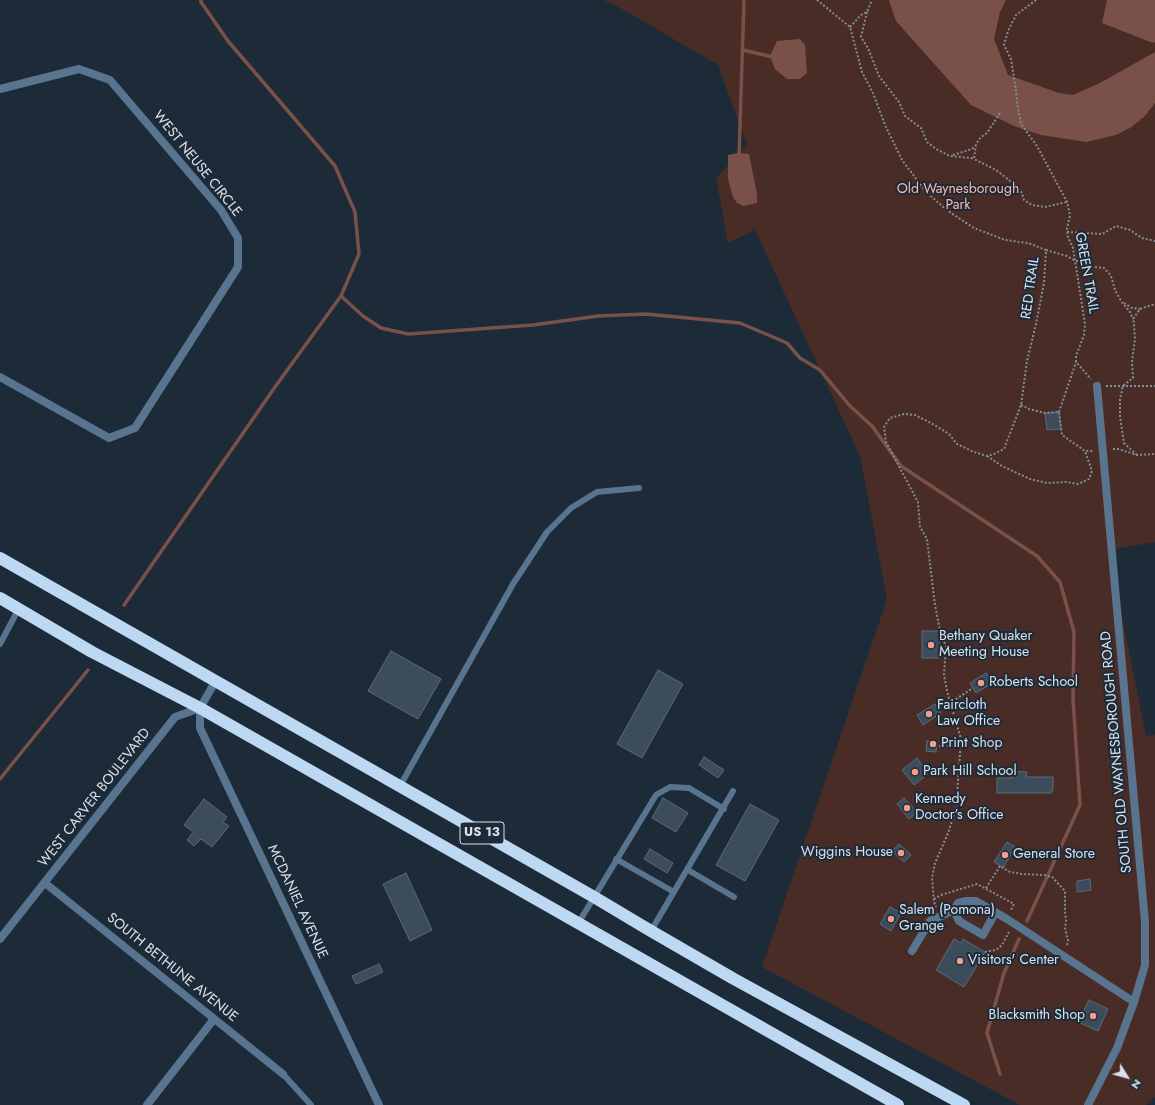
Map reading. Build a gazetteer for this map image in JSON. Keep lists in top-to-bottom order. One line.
{"streets":{"highway":["US 13"],"street":["WEST NEUSE CIRCLE","SOUTH OLD WAYNESBOROUGH ROAD","WEST CARVER BOULEVARD","MCDANIEL AVENUE","SOUTH BETHUNE AVENUE"],"path":["GREEN TRAIL","RED TRAIL"]},"crossings":[["WEST CARVER BOULEVARD","US 13"],["WEST CARVER BOULEVARD","MCDANIEL AVENUE"],["WEST CARVER BOULEVARD","SOUTH BETHUNE AVENUE"],["US 13","MCDANIEL AVENUE"]],"parks":["Old Waynesborough Park"],"places":["Bethany Quaker Meeting House","Roberts School","Faircloth Law Office","Print Shop","Park Hill School","Kennedy Doctor’s Office","Wiggins House","General Store","Salem (Pomona) Grange","Visitors' Center","Blacksmith Shop"],"north":"bottom right"}
